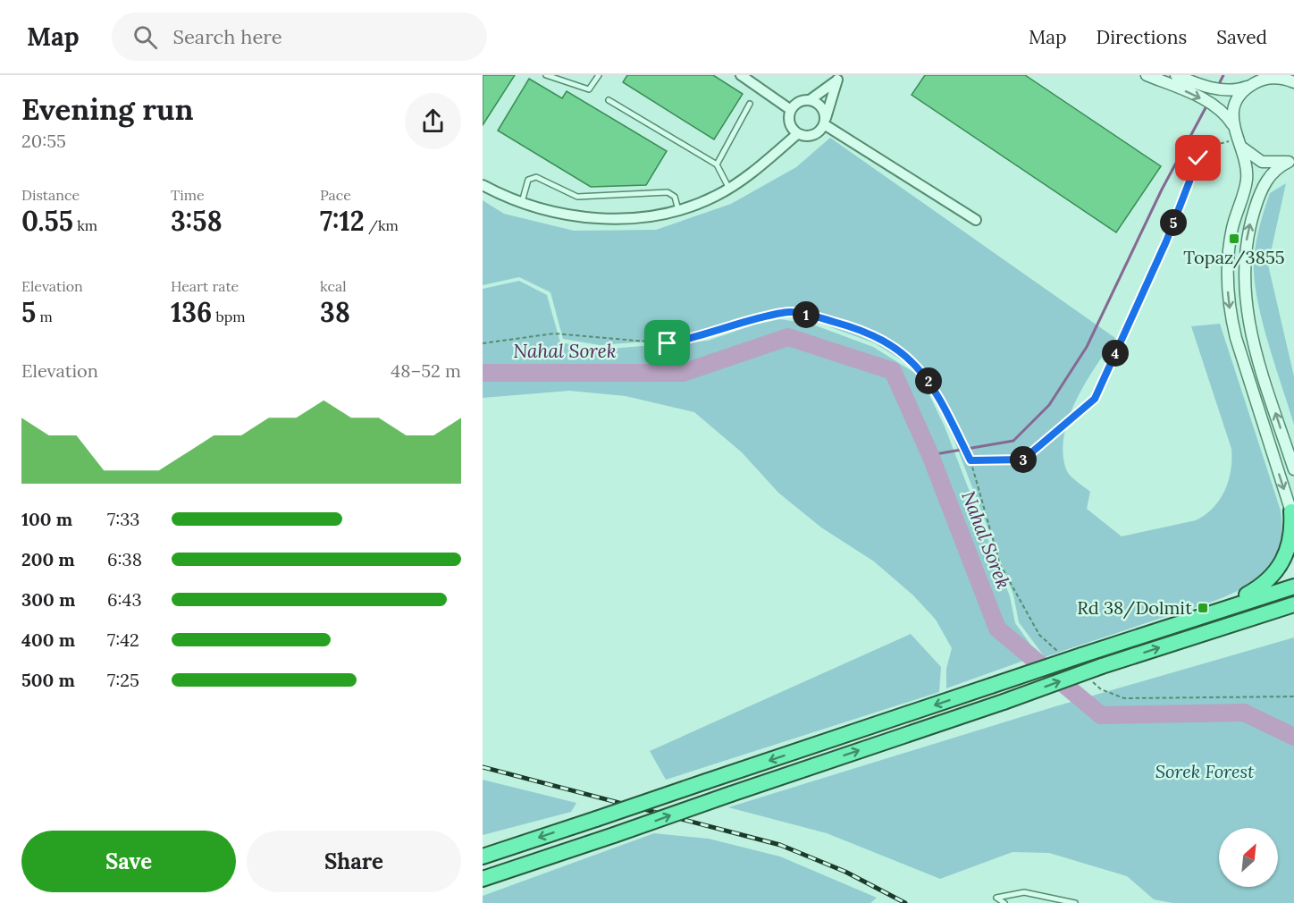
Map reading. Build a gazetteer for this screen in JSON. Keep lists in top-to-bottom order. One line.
{"water":["Nahal Sorek"],"parks":["Sorek Forest"],"places":{"transit":["Topaz/3855","Rd 38/Dolmit"]},"north":"top right","page":{"header":"Map","search":"Search here","nav":["Map","Directions","Saved"],"heading":["Evening run","20:55"],"stats":[["Distance","0.55 km"],["Time","3:58"],["Pace","7:12 /km"],["Elevation","5 m"],["Heart rate","136 bpm"],["kcal","38"]],"pins":["5","1","4","2","3"],"chart":["Elevation","48–52 m"],"list":[{"name":"100 m","note":"7:33"},{"name":"200 m","note":"6:38"},{"name":"300 m","note":"6:43"},{"name":"400 m","note":"7:42"},{"name":"500 m","note":"7:25"}],"buttons":["Save","Share"]}}
